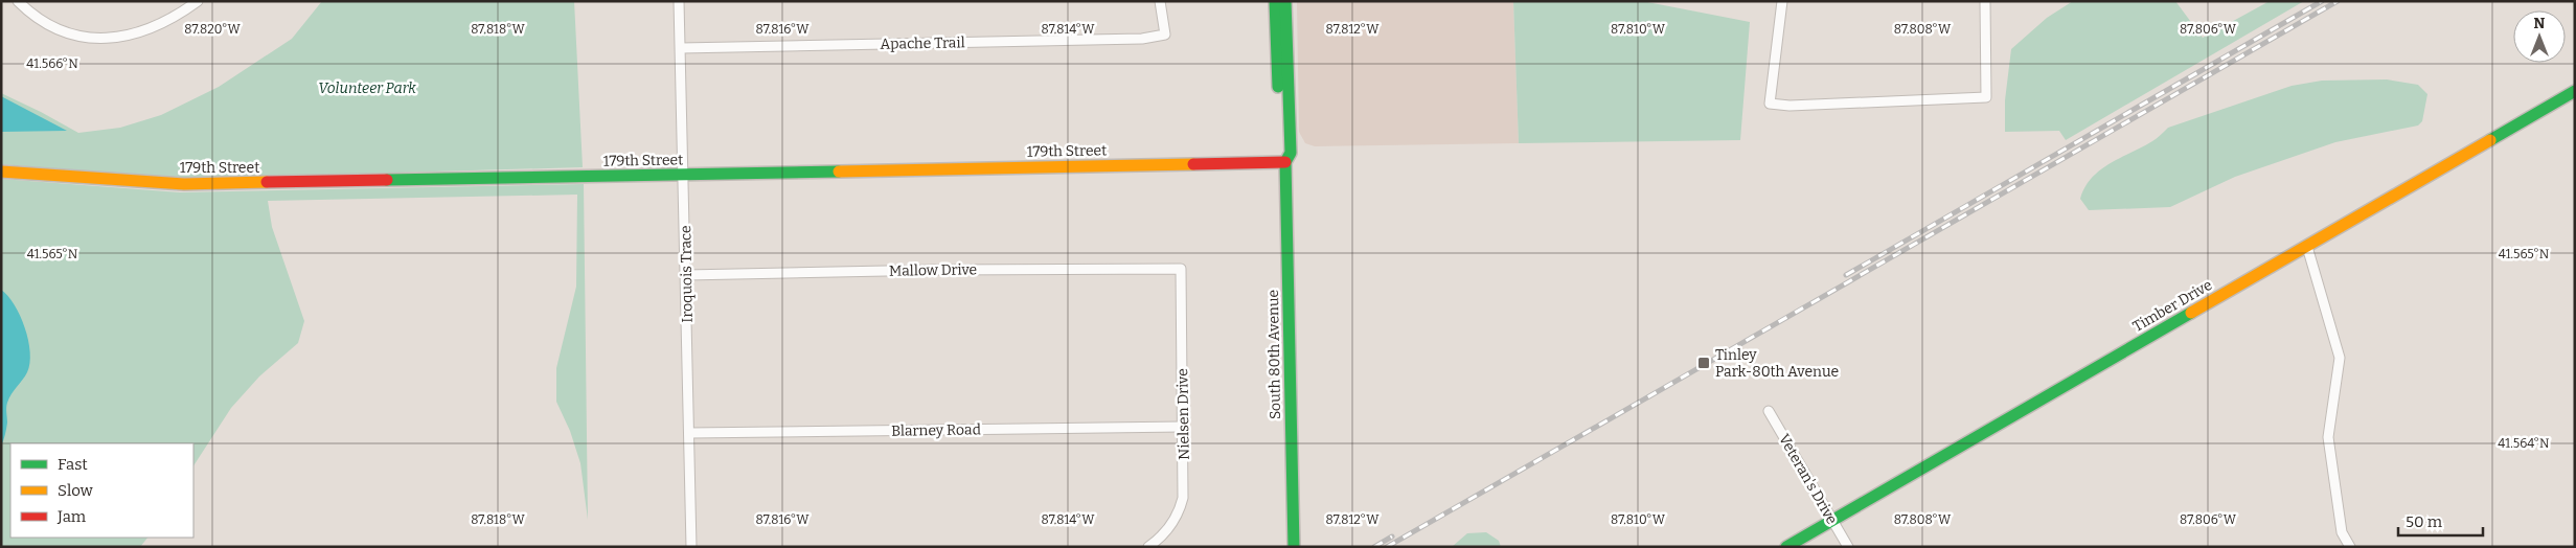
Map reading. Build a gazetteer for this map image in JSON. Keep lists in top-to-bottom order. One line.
{"streets":{"street":["Apache Trail","179th Street","Mallow Drive","Iroquois Trace","Timber Drive","South 80th Avenue","Nielsen Drive","Blarney Road","Veteran's Drive"]},"crossings":[["Apache Trail","Iroquois Trace"],["179th Street","Iroquois Trace"],["179th Street","South 80th Avenue"],["Mallow Drive","Iroquois Trace"],["Mallow Drive","Nielsen Drive"],["Iroquois Trace","Blarney Road"],["Timber Drive","Veteran's Drive"],["Nielsen Drive","Blarney Road"]],"parks":["Volunteer Park"],"places":{"transit":["Tinley Park-80th Avenue"]},"legend":["Fast","Slow","Jam"],"scale_bar":"50 m","north":"top","coordinates":["87.820°W","87.818°W","87.816°W","87.814°W","87.812°W","87.810°W","87.808°W","87.806°W","41.566°N","41.565°N","41.564°N"]}
